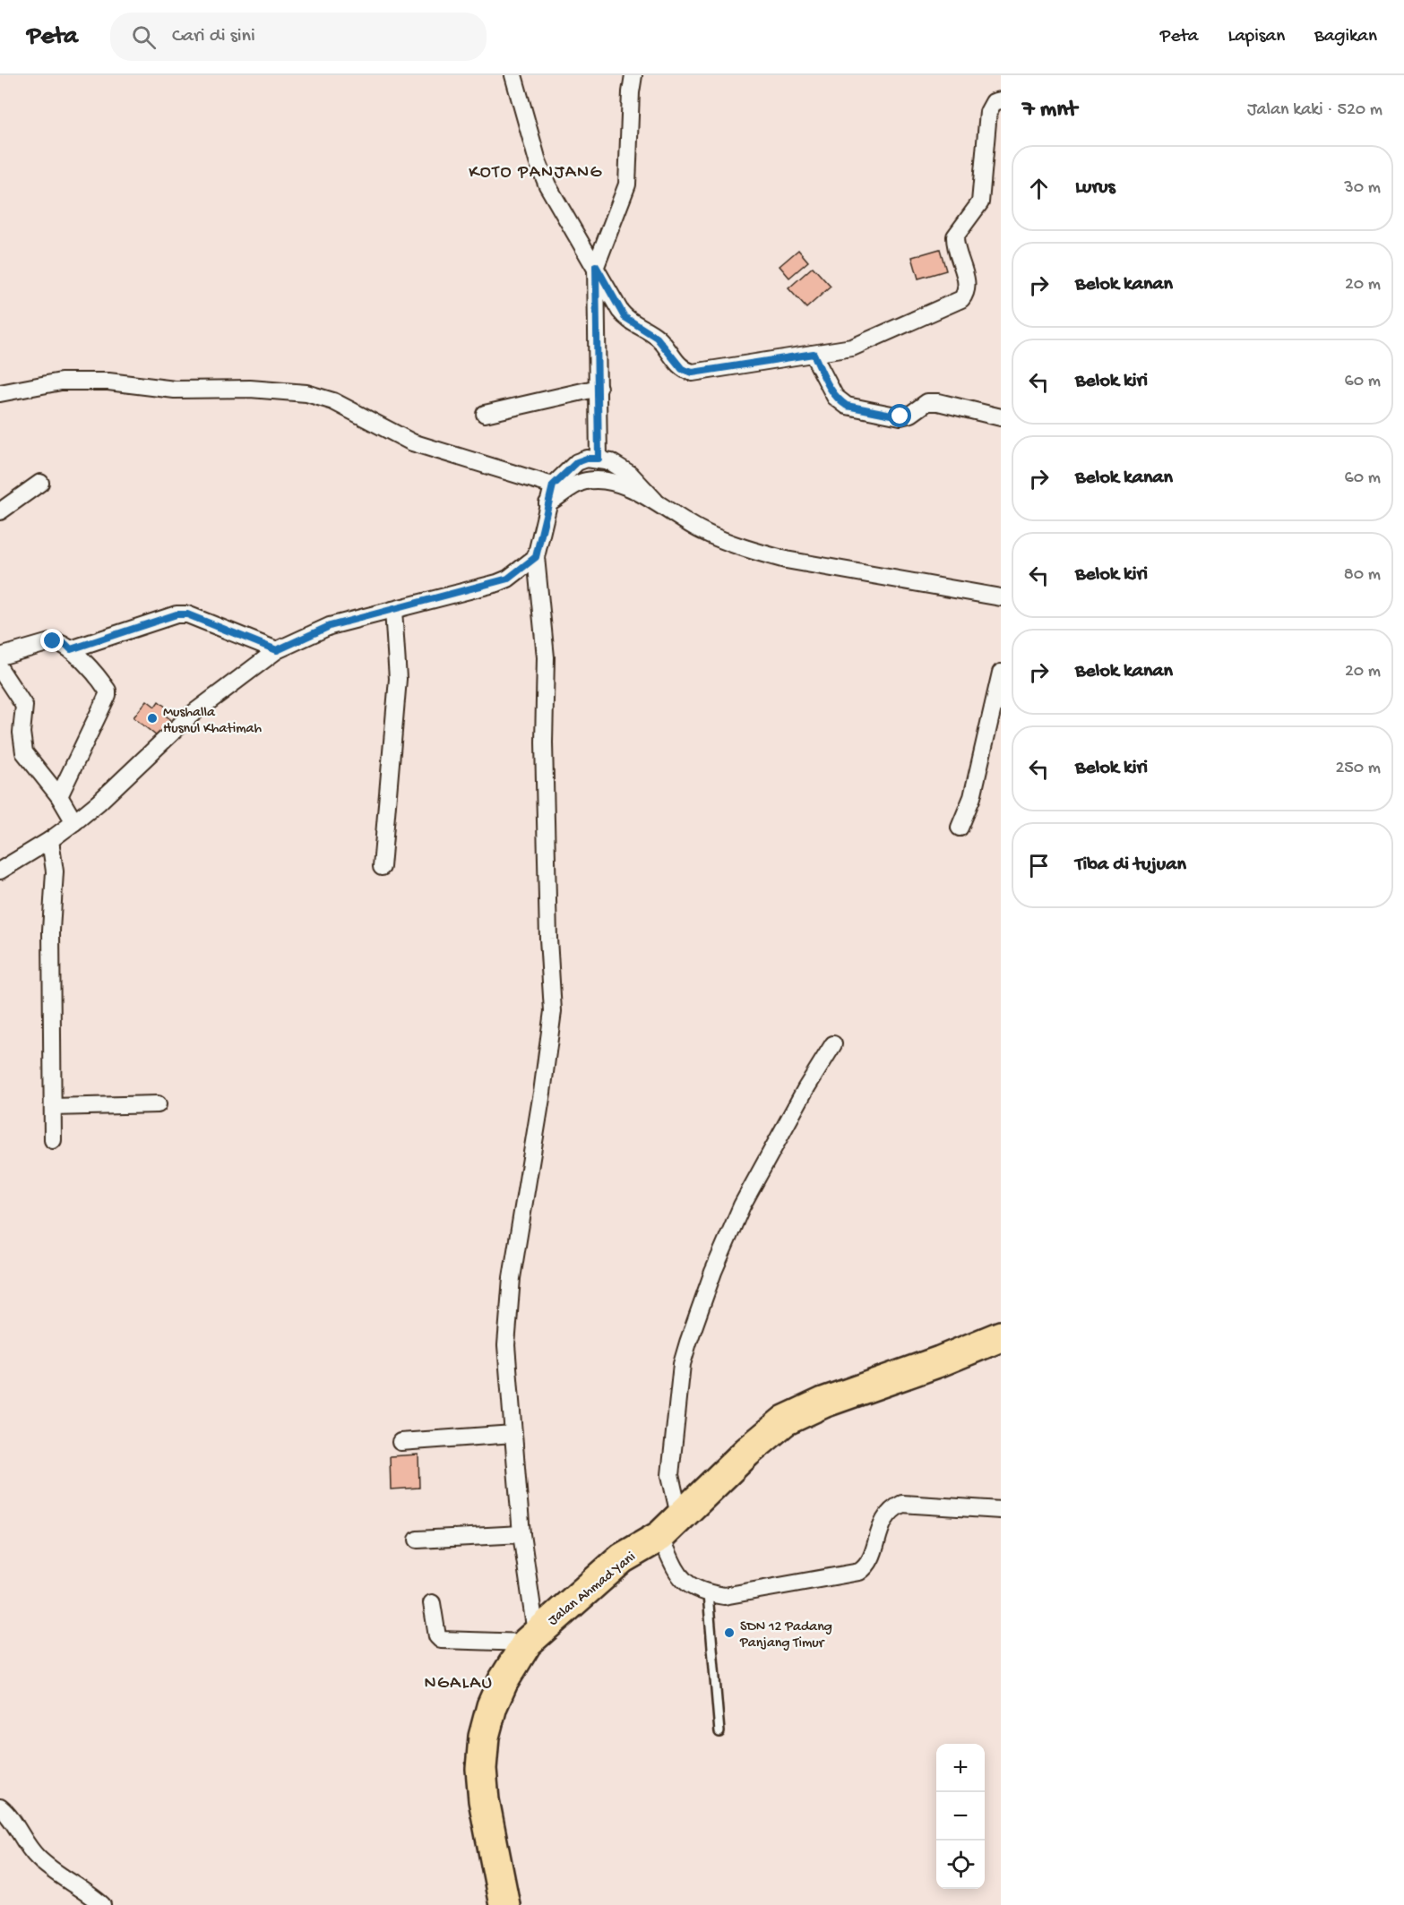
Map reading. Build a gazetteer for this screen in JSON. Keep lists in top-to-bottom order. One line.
{"streets":{"highway":["Jalan Ahmad Yani"]},"districts":["KOTO PANJANG","NGALAU"],"places":["Mushalla Husnul Khatimah","SDN 12 Padang Panjang Timur"],"page":{"header":"Peta","search":"Cari di sini","nav":["Peta","Lapisan","Bagikan"],"heading":["7 mnt","Jalan kaki · 520 m"],"list":[["Lurus","30 m"],["Belok kanan","20 m"],["Belok kiri","60 m"],["Belok kanan","60 m"],["Belok kiri","80 m"],["Belok kanan","20 m"],["Belok kiri","250 m"],"Tiba di tujuan"],"map_buttons":["+","−"]}}
